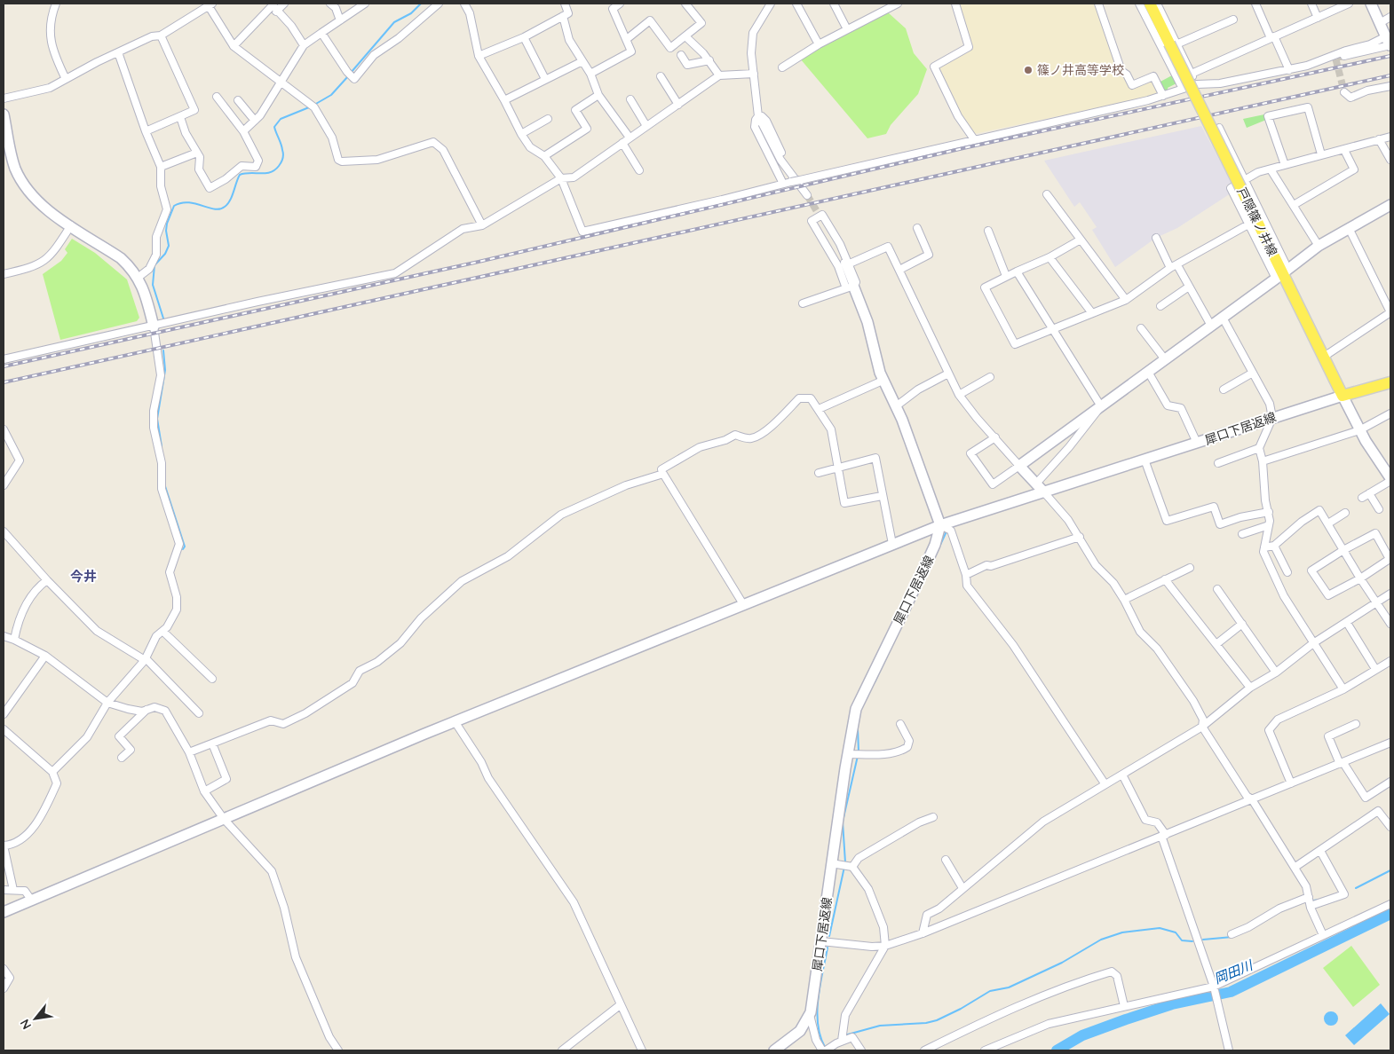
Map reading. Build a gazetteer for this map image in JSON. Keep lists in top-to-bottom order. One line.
{"streets":{"main road":["戸隠篠ノ井線"],"street":["犀口下居返線"]},"crossings":[["戸隠篠ノ井線","犀口下居返線"]],"districts":["今井"],"water":["岡田川"],"places":["篠ノ井高等学校"],"north":"bottom left"}
